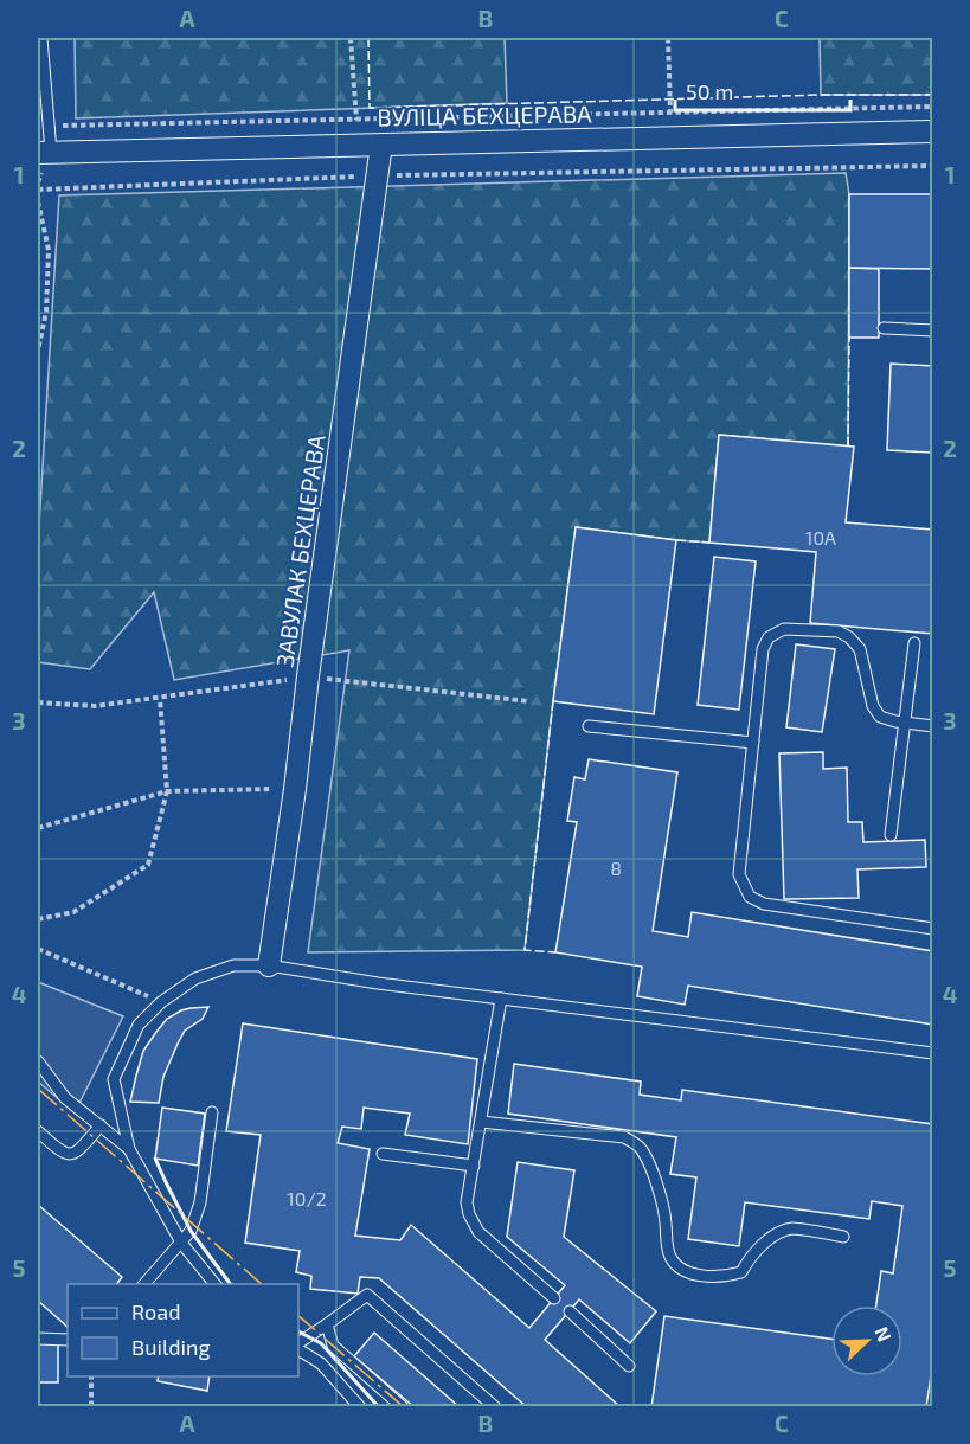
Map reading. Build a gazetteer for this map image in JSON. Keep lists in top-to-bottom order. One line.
{"streets":{"street":["ВУЛІЦА БЕХЦЕРАВА","ЗАВУЛАК БЕХЦЕРАВА"]},"crossings":[["ВУЛІЦА БЕХЦЕРАВА","ЗАВУЛАК БЕХЦЕРАВА"]],"house_numbers":["10А","8","10/2"],"legend":["Road","Building"],"scale_bar":"50 m","north":"top right","grid":{"columns":["A","B","C"],"rows":["1","2","3","4","5"]}}
